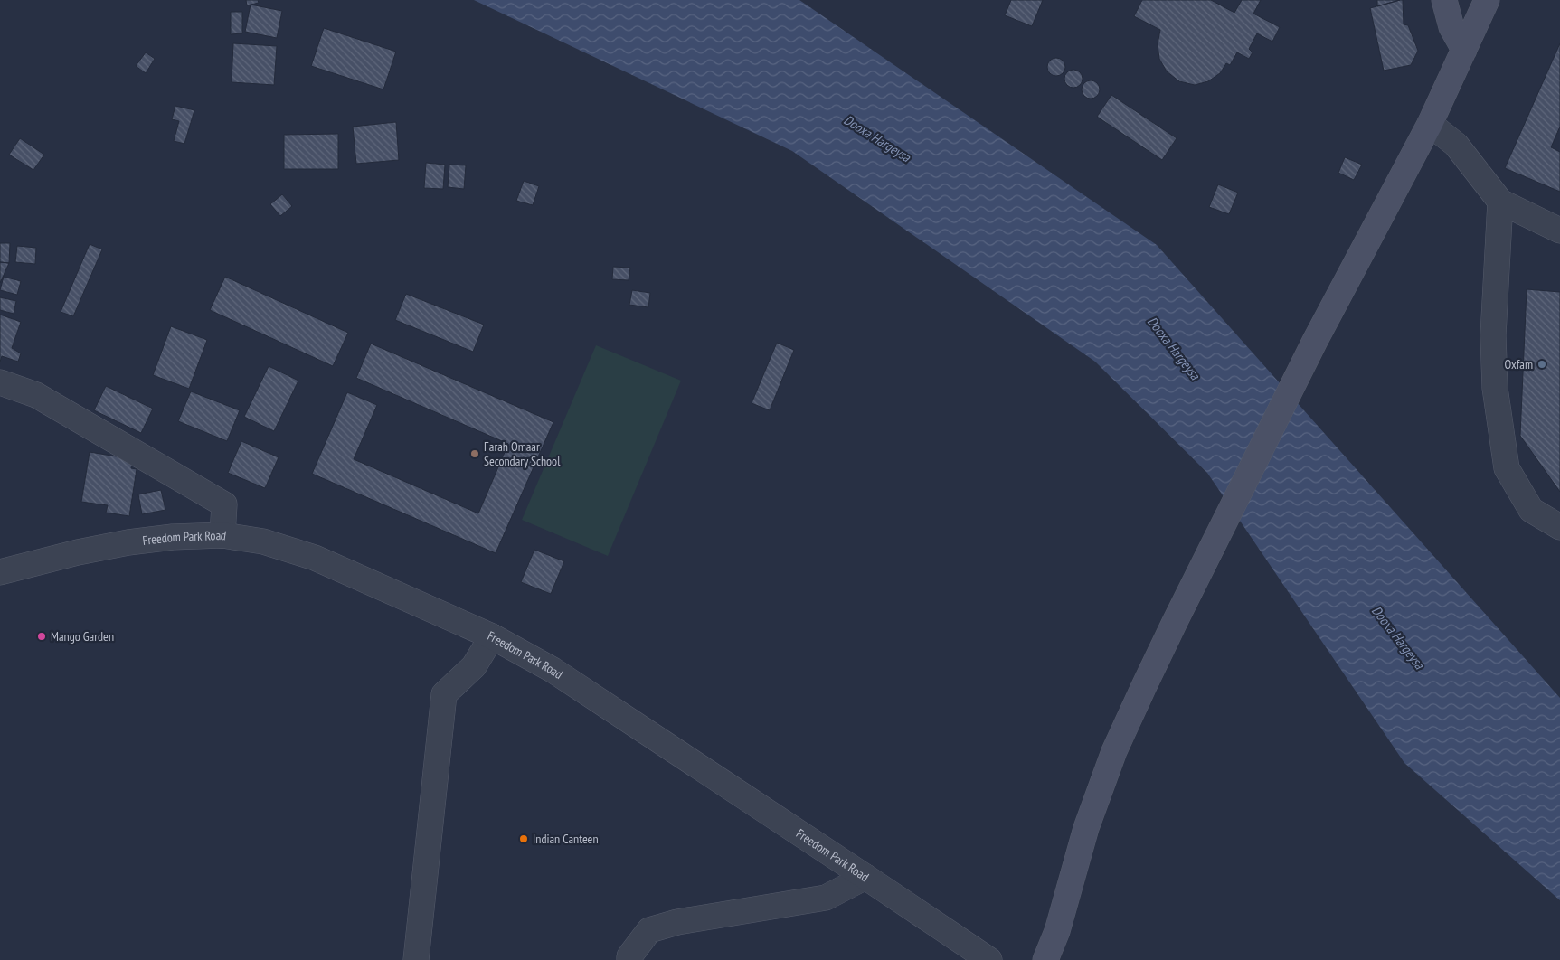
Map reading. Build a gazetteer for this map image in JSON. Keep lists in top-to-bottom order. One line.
{"streets":{"street":["Freedom Park Road"]},"water":["Dooxa Hargeysa"],"places":["Oxfam","Farah Omaar Secondary School","Mango Garden","Indian Canteen"]}
